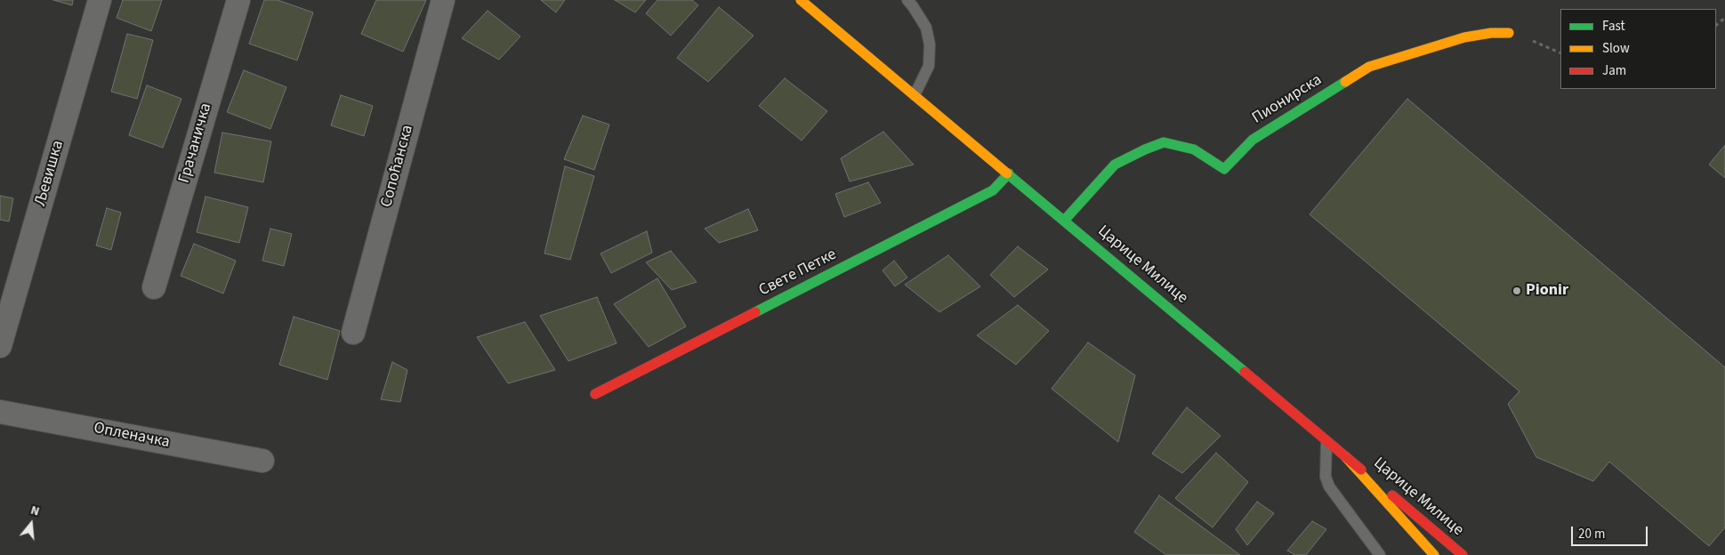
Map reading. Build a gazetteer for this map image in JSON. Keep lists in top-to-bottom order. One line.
{"streets":{"main road":["Пионирска","Царице Милице","Свете Петке"],"street":["Грачаничка","Сопоћанска","Љевишка","Опленачка"]},"crossings":[["Пионирска","Царице Милице"],["Царице Милице","Свете Петке"]],"places":["Pionir"],"legend":["Fast","Slow","Jam"],"scale_bar":"20 m","north":"top"}
